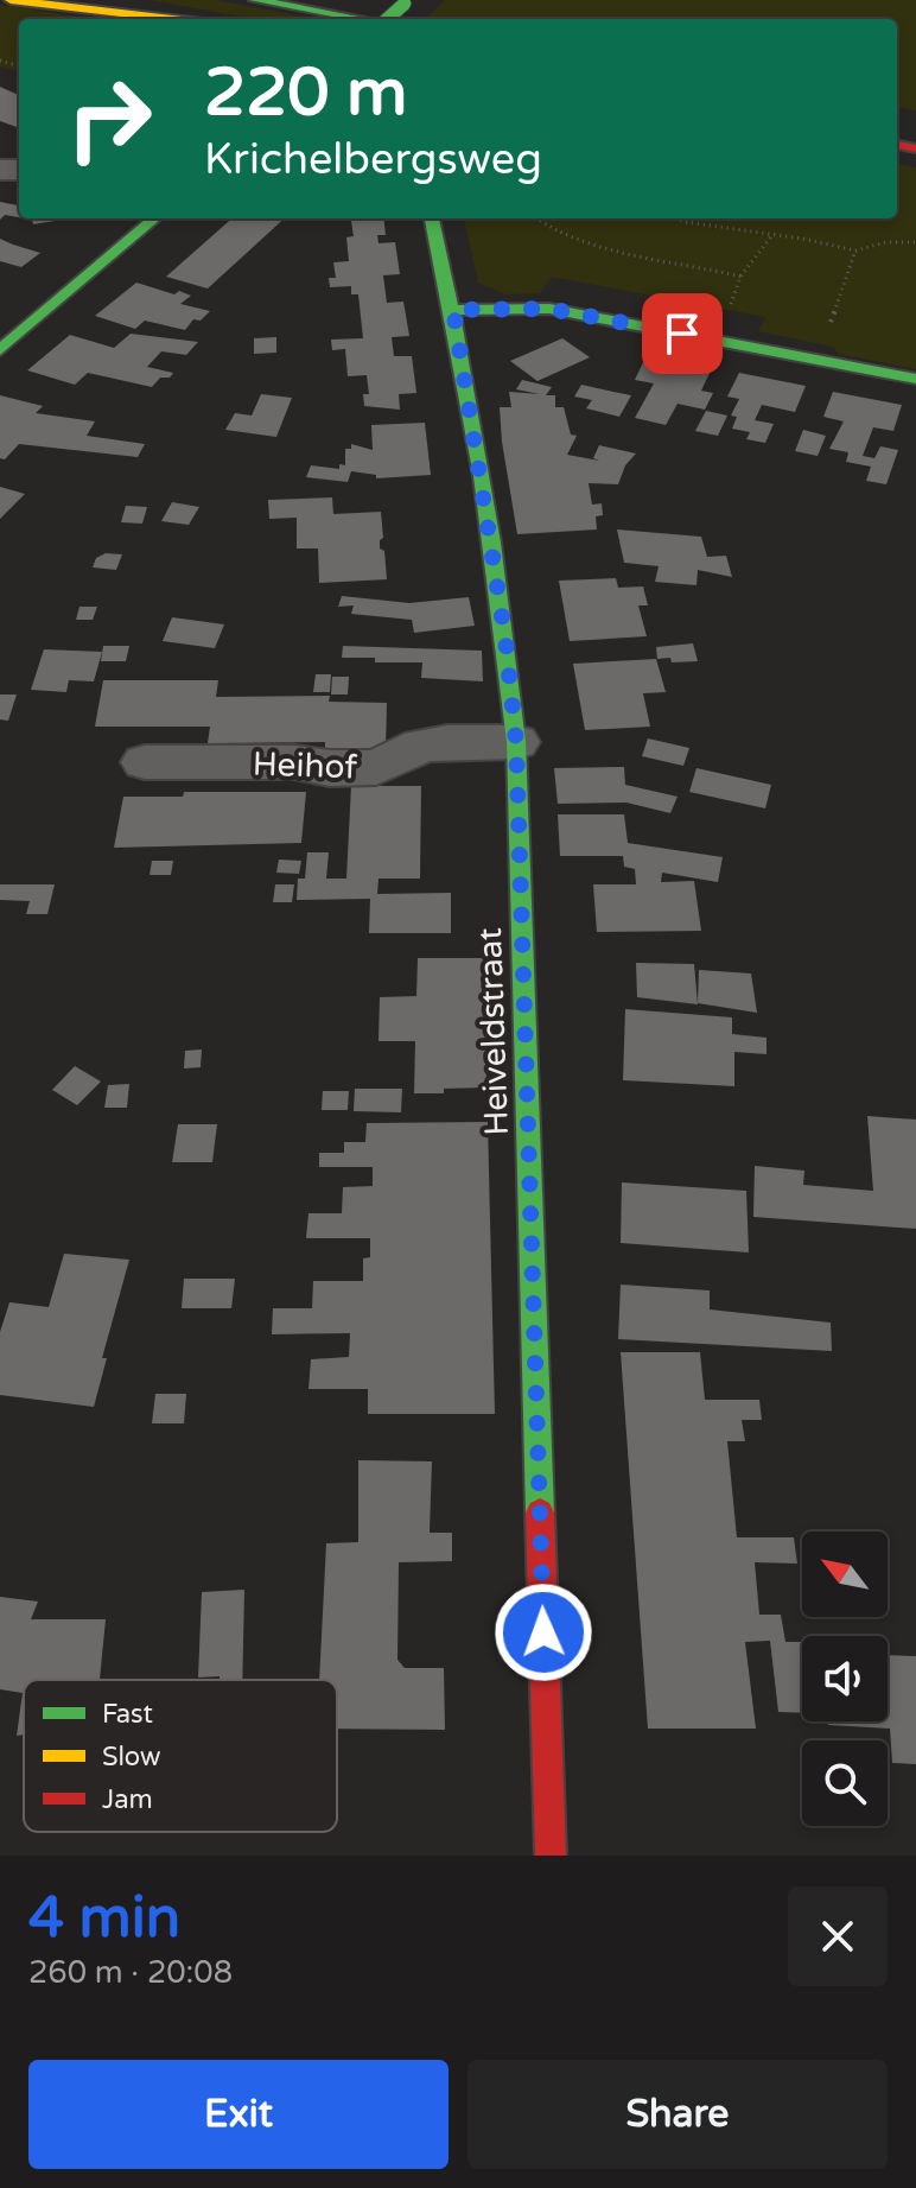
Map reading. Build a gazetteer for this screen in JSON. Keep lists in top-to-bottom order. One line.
{"streets":{"main road":["Heiveldstraat"],"street":["Heihof"]},"crossings":[["Heihof","Heiveldstraat"]],"legend":["Fast","Slow","Jam"],"north":"top left","page":{"turn":["220 m","Krichelbergsweg"],"heading":["4 min","260 m · 20:08"],"buttons":["Exit","Share"]}}
